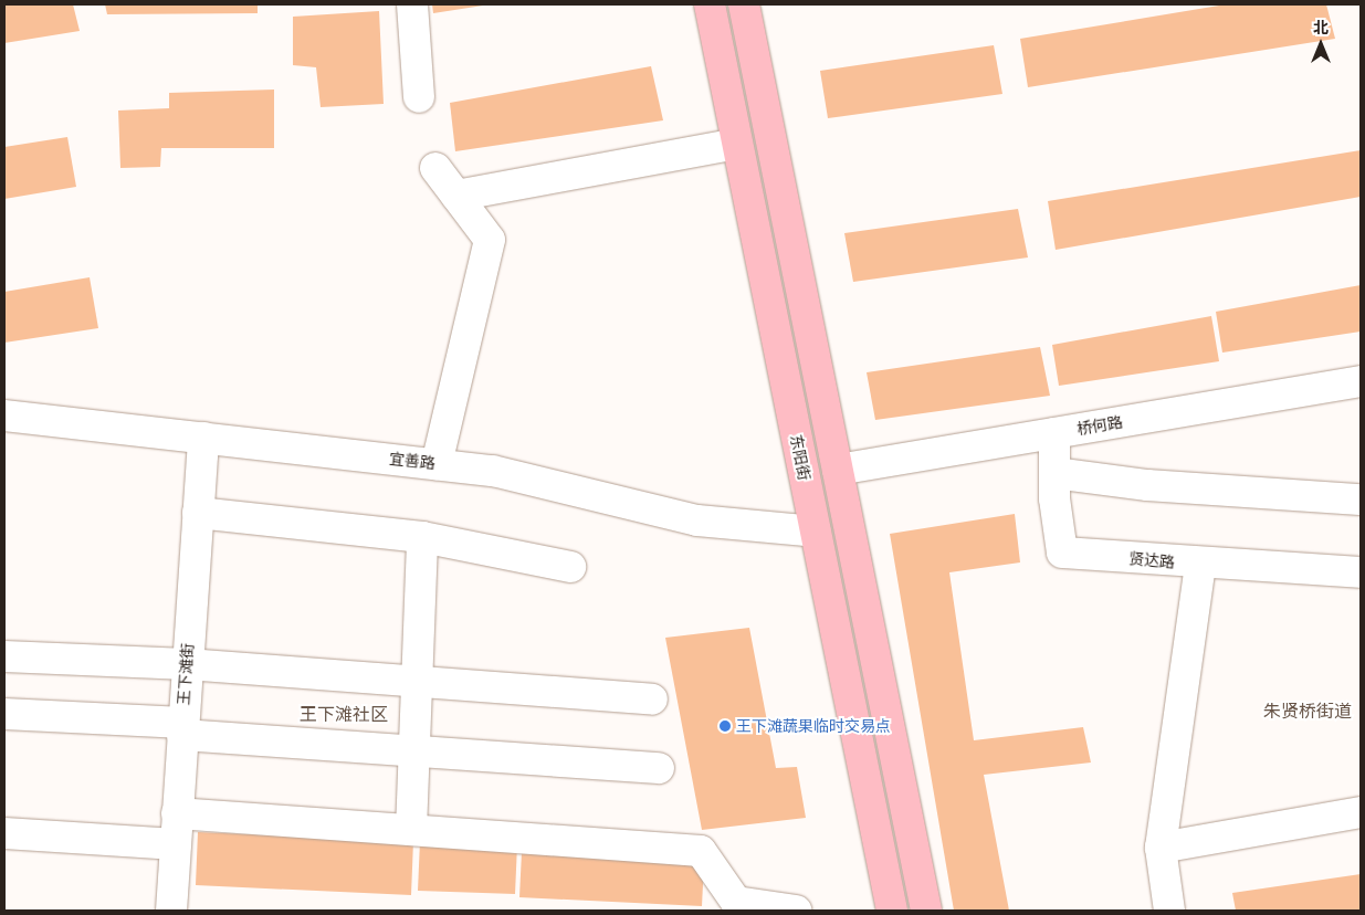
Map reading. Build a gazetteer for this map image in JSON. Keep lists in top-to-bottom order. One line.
{"streets":{"main road":["东阳街"],"street":["桥何路","宜善路","贤达路","王下滩街"]},"crossings":[["桥何路","贤达路"],["东阳街","宜善路"],["宜善路","王下滩街"]],"districts":["朱贤桥街道","王下滩社区"],"places":["王下滩蔬果临时交易点"],"north":"top"}
